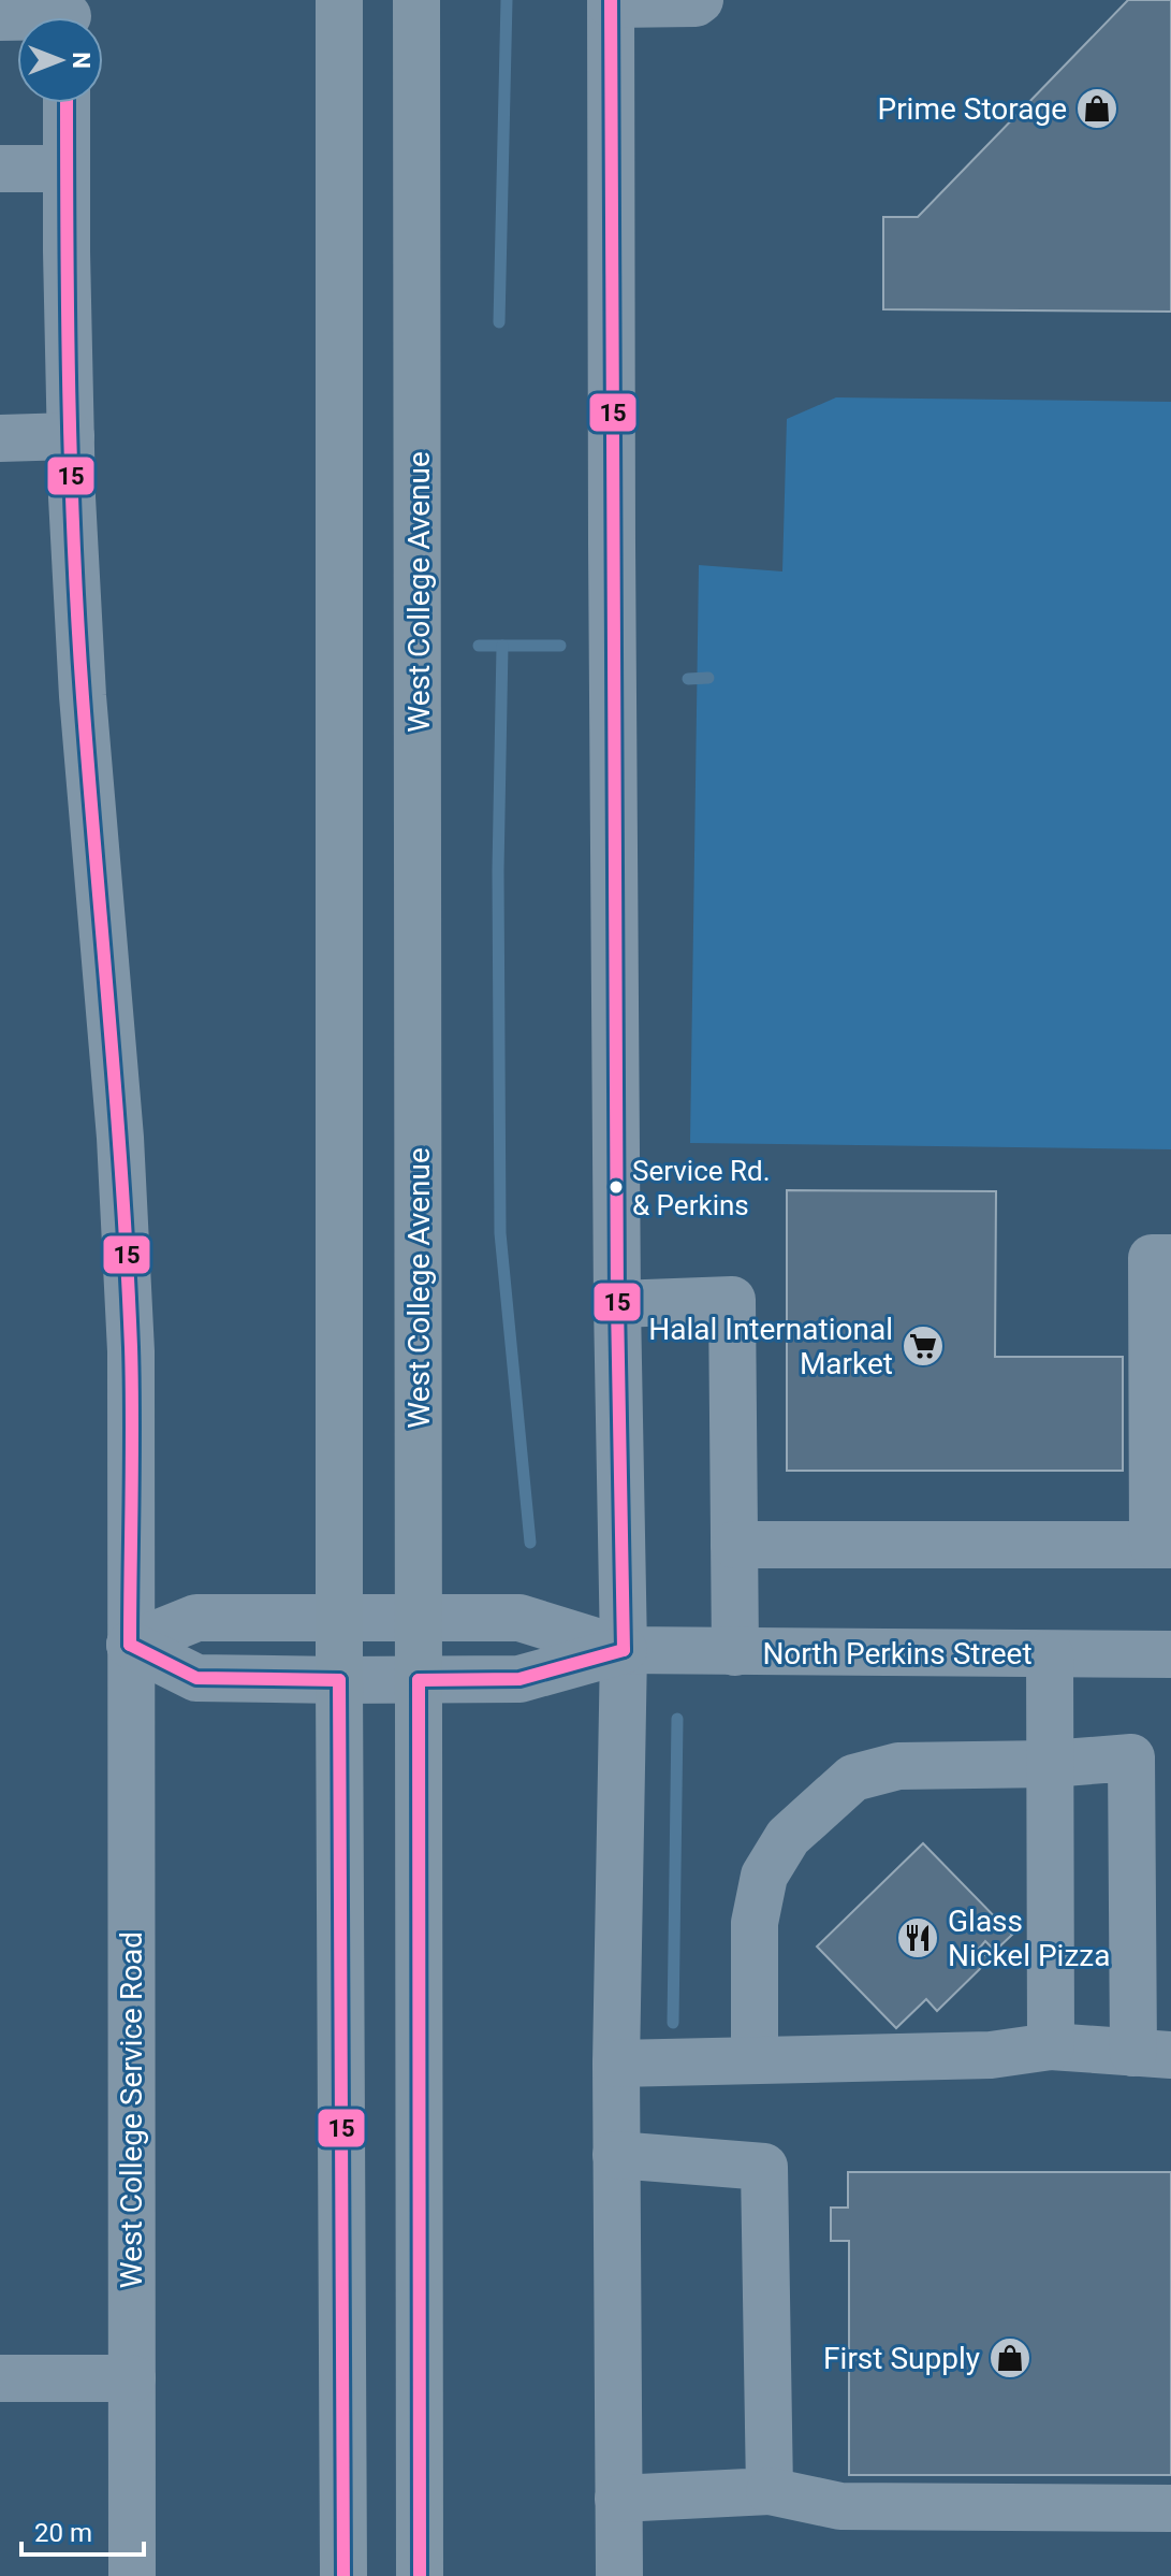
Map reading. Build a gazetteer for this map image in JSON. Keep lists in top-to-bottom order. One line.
{"streets":{"main road":["West College Avenue"],"street":["North Perkins Street","West College Service Road"]},"places":{"shop":["Prime Storage","First Supply"],"other":["Service Rd. & Perkins"],"supermarket":["Halal International Market"],"restaurant":["Glass Nickel Pizza"]},"lines":["transit line 15"],"scale_bar":"20 m","north":"right"}
